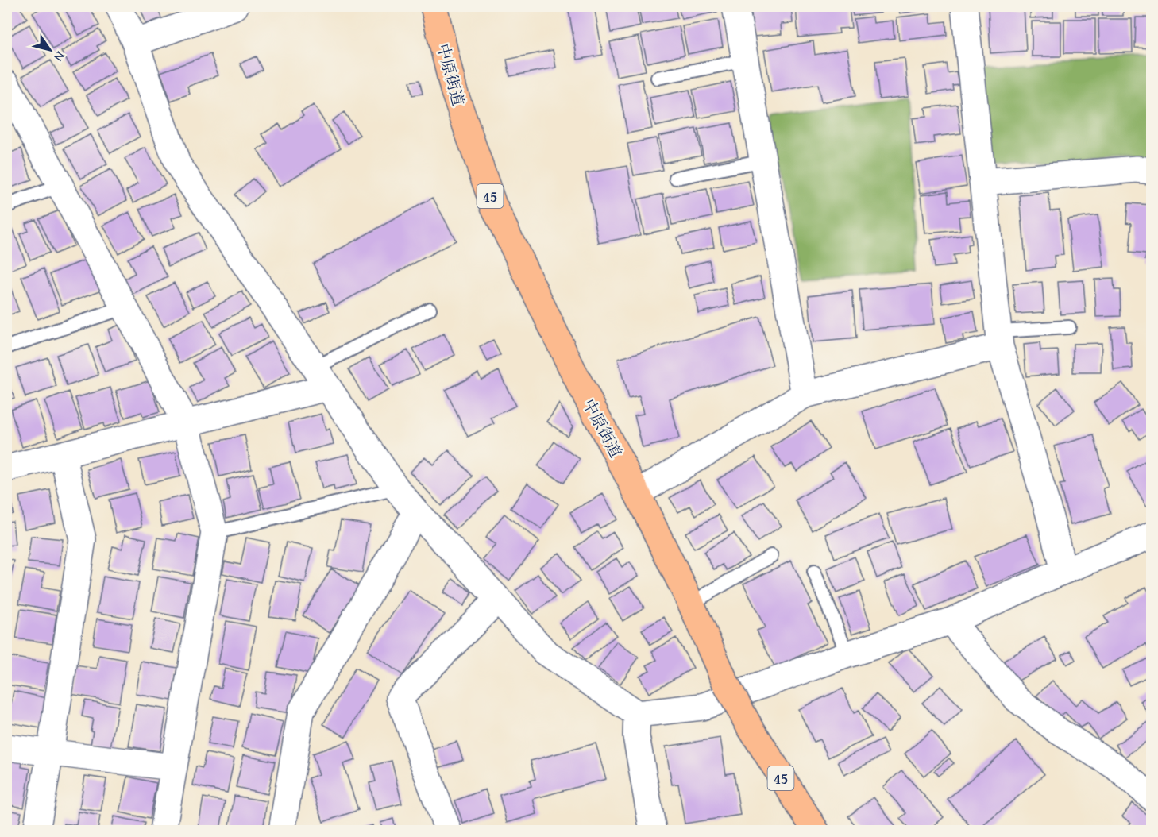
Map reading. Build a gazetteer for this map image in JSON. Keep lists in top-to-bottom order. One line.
{"streets":{"main road":["中原街道","45"]},"north":"bottom right"}
